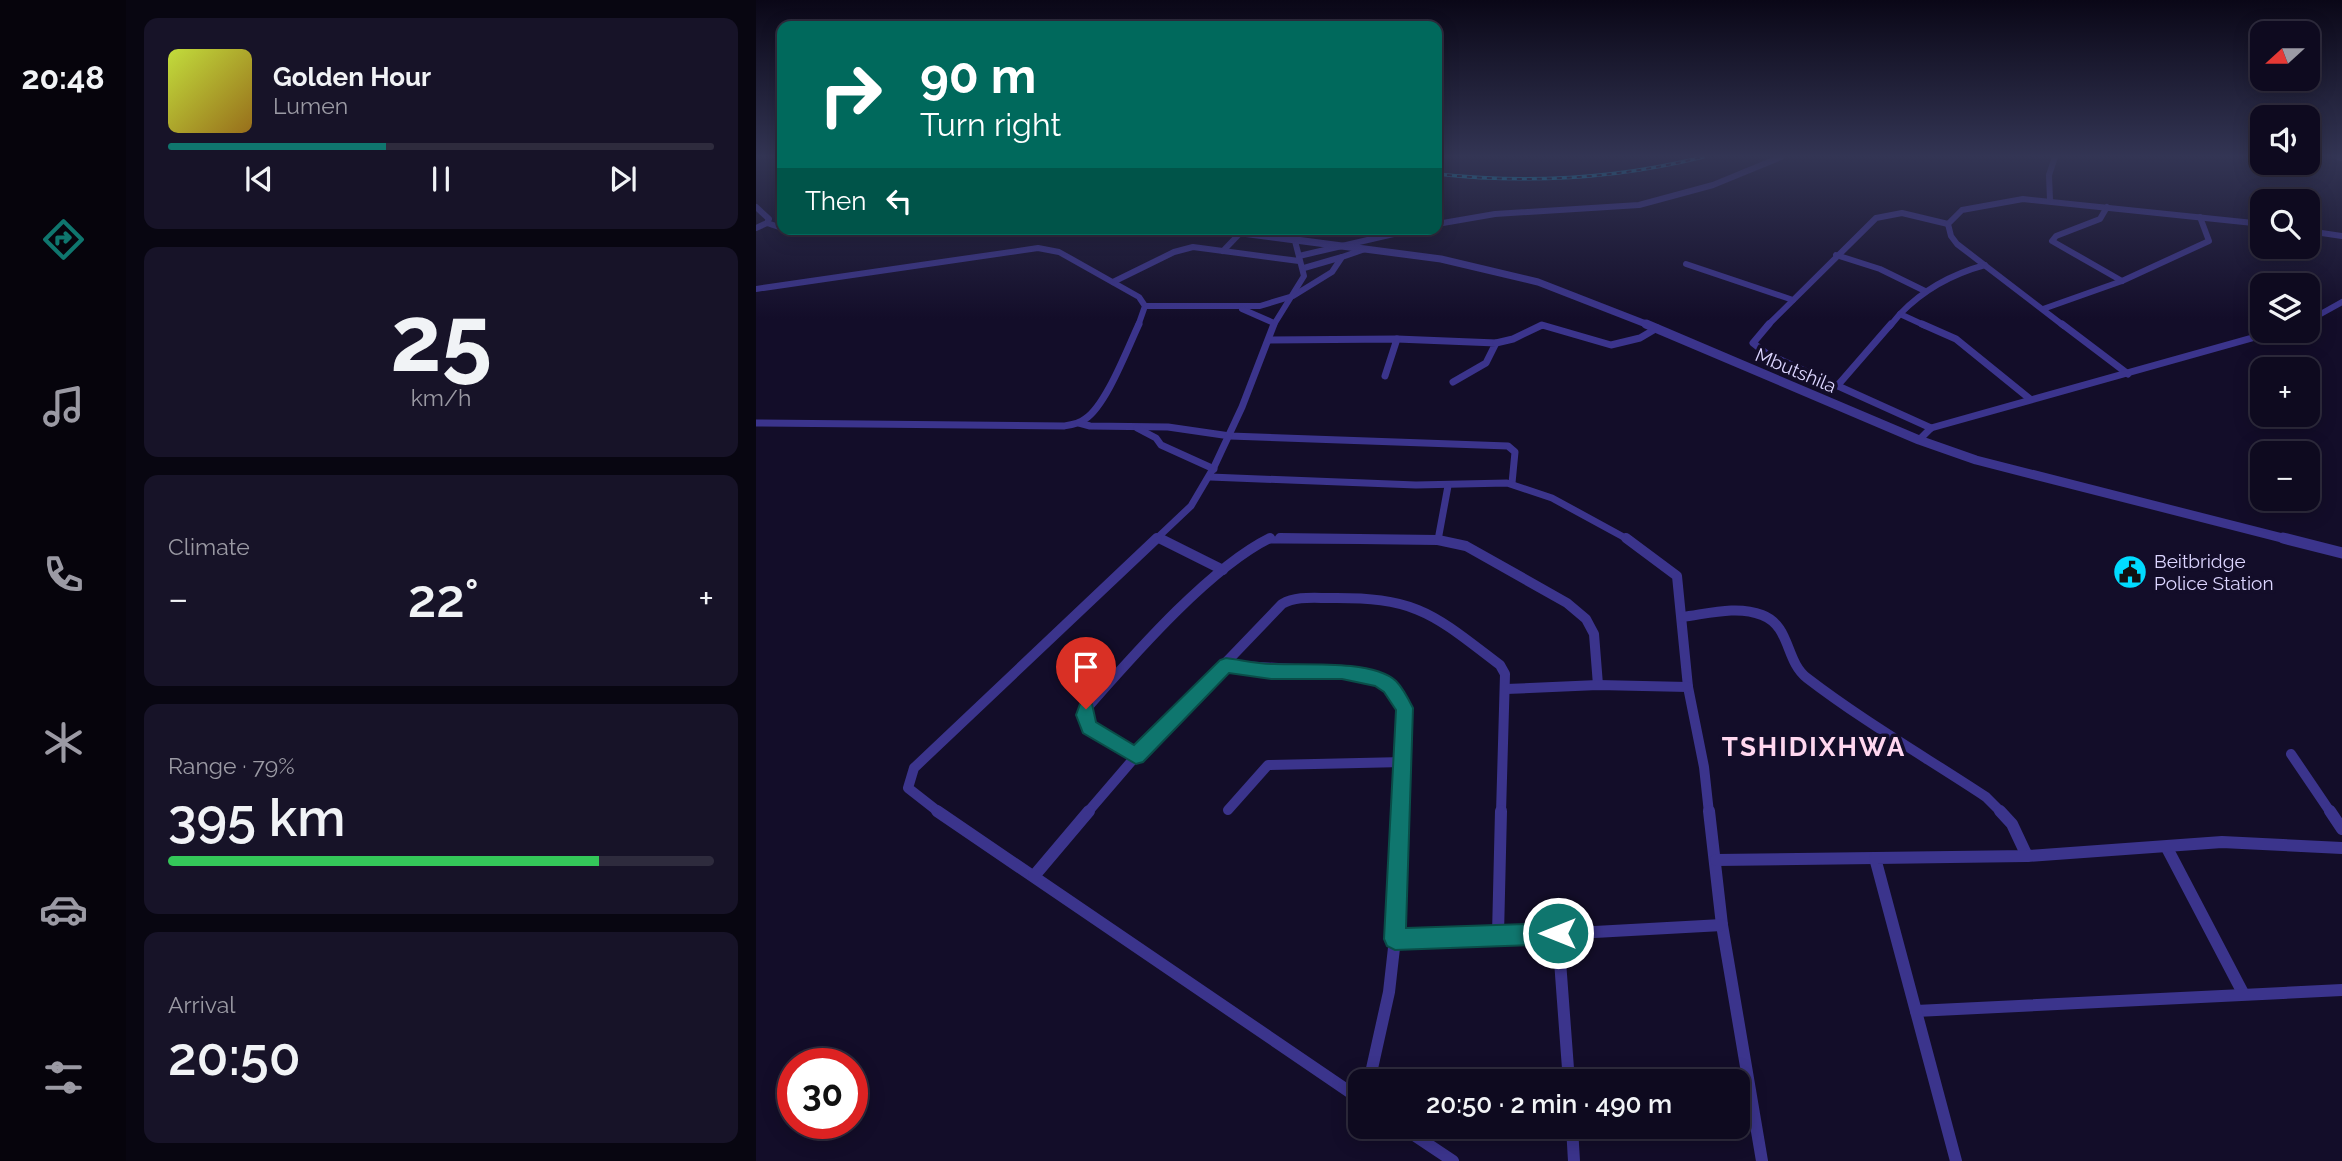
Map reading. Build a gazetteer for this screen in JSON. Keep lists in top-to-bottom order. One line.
{"streets":{"street":["Mbutshila"]},"districts":["TSHIDIXHWA"],"places":{"public building":["Beitbridge Police Station"]},"north":"left","page":{"tabs":"20:48","map_buttons":["+","−"],"turn":["90 m","Turn right"],"song":["Golden Hour","Lumen"],"then":"Then","tile":[["25","km/h"],"Climate",["Range · 79%","395 km"],["Arrival","20:50"]],"heat":["−","22°","+"],"limit":"30","trip":"20:50 · 2 min · 490 m"}}
